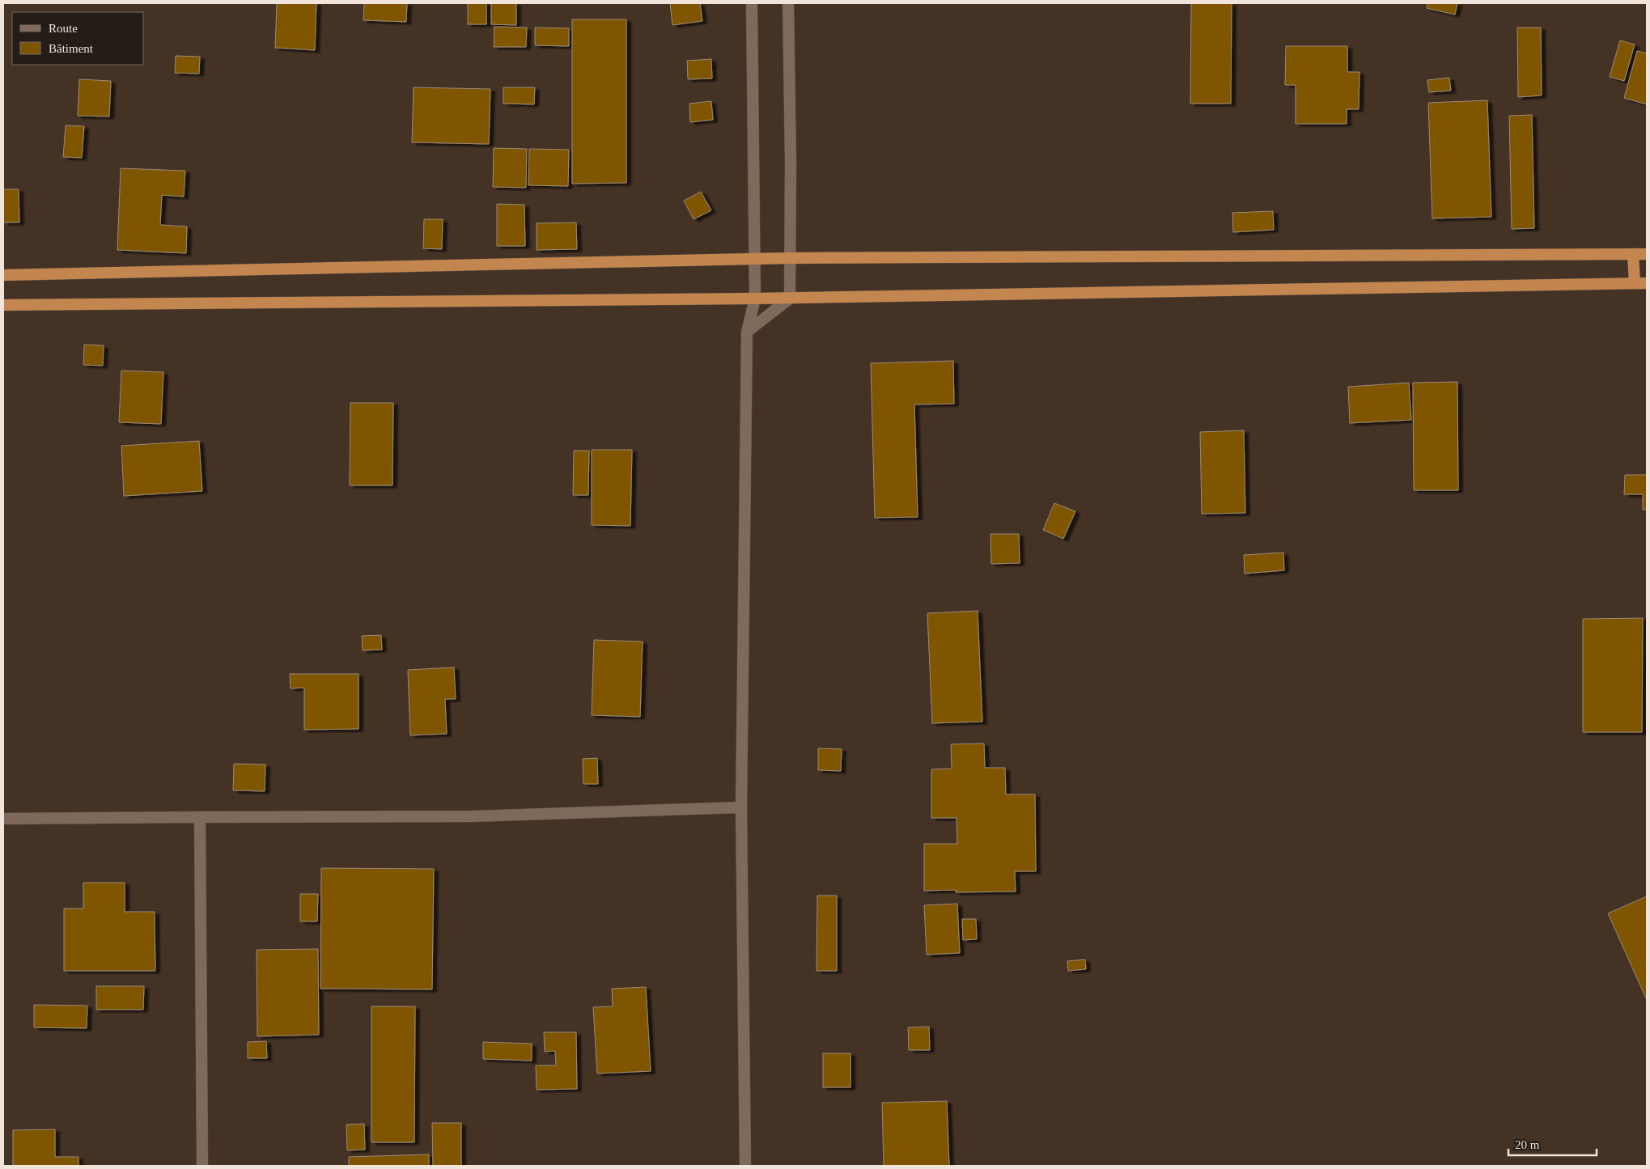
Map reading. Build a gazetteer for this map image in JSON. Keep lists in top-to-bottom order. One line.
{"legend":["Route","Bâtiment"],"scale_bar":"20 m"}
